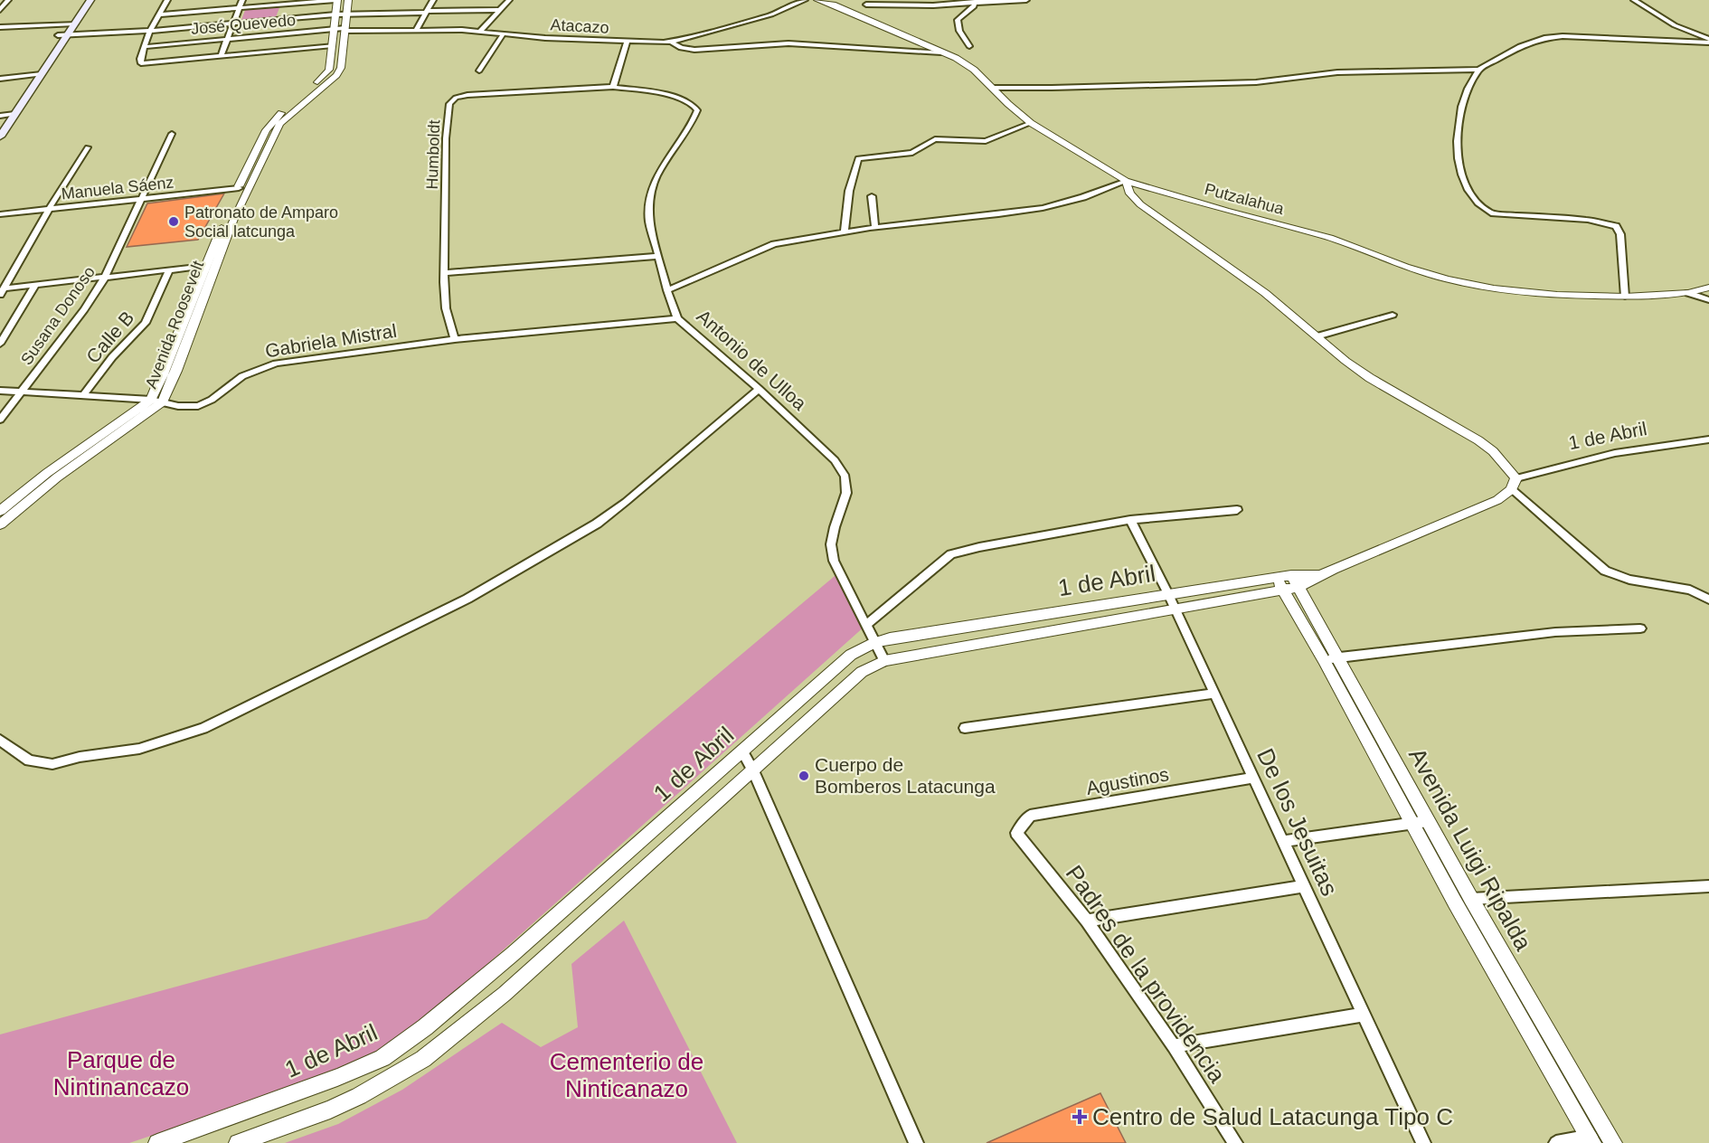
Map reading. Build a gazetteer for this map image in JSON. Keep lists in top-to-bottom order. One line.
{"streets":{"street":["José Quevedo","Atacazo","Humboldt","Manuela Sáenz","Putzalahua","Susana Donoso","Avenida Roosevelt","Calle B","Gabriela Mistral","Antonio de Ulloa","1 de Abril","Agustinos","De los Jesuitas","Avenida Luigi Ripalda","Padres de la providencia"]},"crossings":[["José Quevedo","Atacazo"],["José Quevedo","Avenida Roosevelt"],["Atacazo","Avenida Roosevelt"],["Humboldt","Gabriela Mistral"],["Humboldt","Antonio de Ulloa"],["Manuela Sáenz","Susana Donoso"],["Manuela Sáenz","Avenida Roosevelt"],["Susana Donoso","Gabriela Mistral"],["Avenida Roosevelt","Gabriela Mistral"],["Calle B","Gabriela Mistral"],["Gabriela Mistral","Antonio de Ulloa"],["Antonio de Ulloa","1 de Abril"],["1 de Abril","De los Jesuitas"],["1 de Abril","Avenida Luigi Ripalda"],["Agustinos","De los Jesuitas"],["Agustinos","Padres de la providencia"]],"parks":["Parque de Nintinancazo","Cementerio de Ninticanazo"],"places":{"other":["Patronato de Amparo Social latcunga","Cuerpo de Bomberos Latacunga"],"health":["Centro de Salud Latacunga Tipo C"]}}
